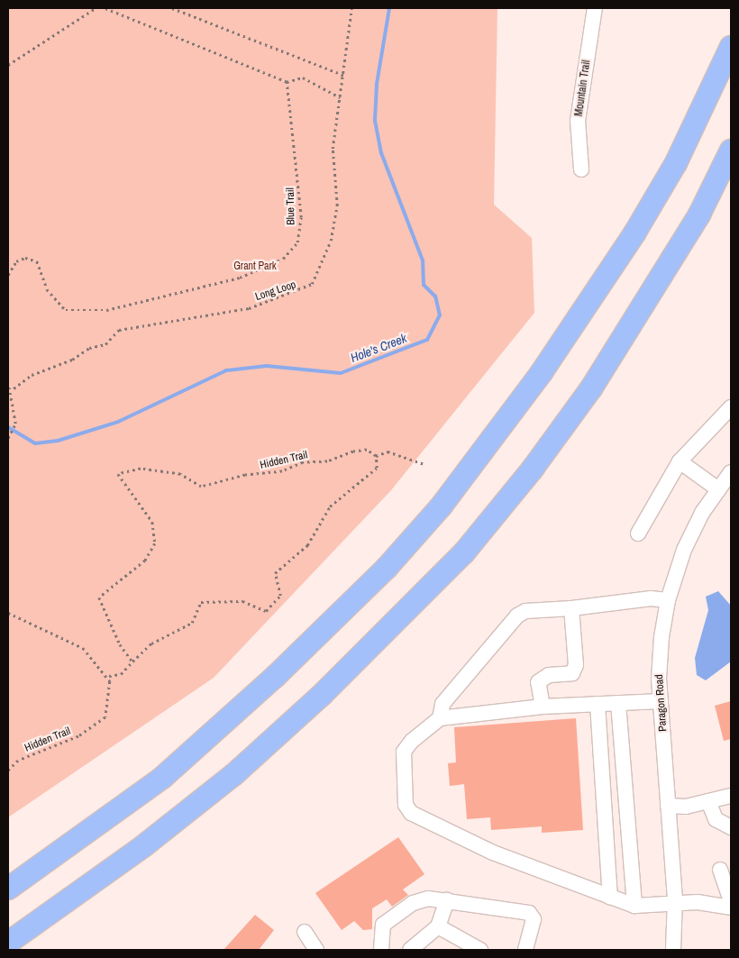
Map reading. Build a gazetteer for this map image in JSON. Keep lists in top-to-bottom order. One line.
{"streets":{"street":["Mountain Trail","Paragon Road"],"path":["Blue Trail","Long Loop","Hidden Trail"]},"water":["Hole's Creek"],"parks":["Grant Park"]}
